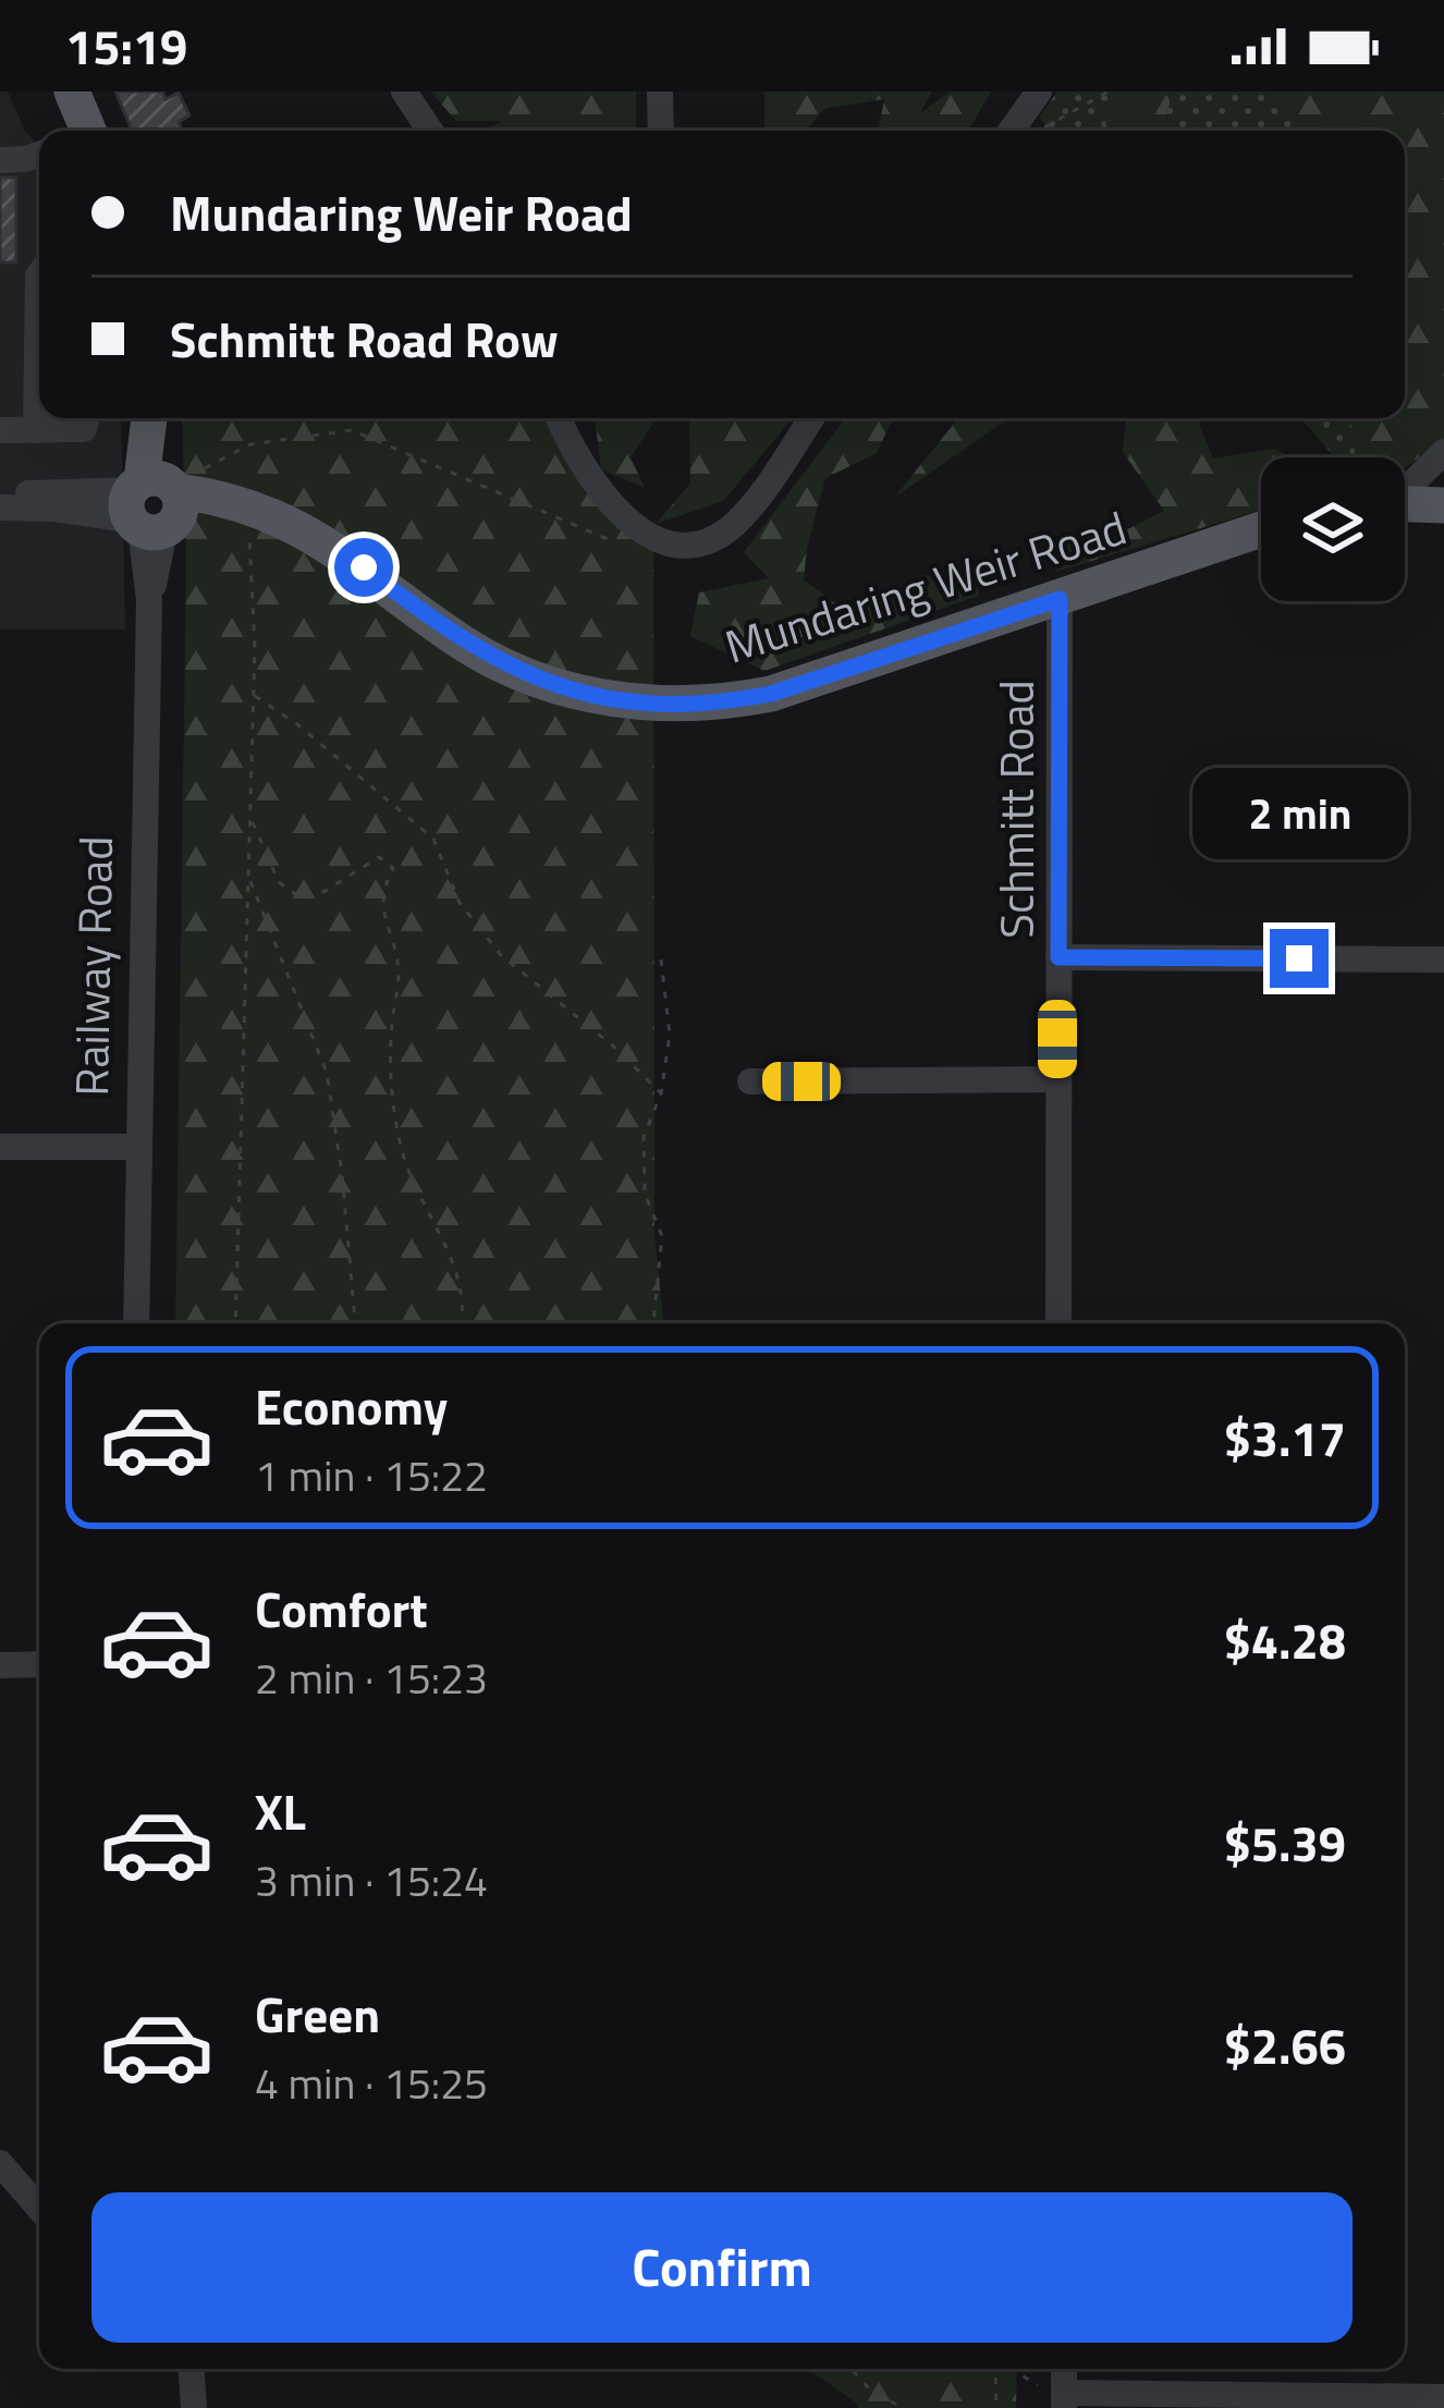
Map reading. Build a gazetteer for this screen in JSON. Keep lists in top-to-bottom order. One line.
{"streets":{"main road":["Mundaring Weir Road","Railway Road"],"street":["Schmitt Road"]},"crossings":[["Mundaring Weir Road","Schmitt Road"],["Mundaring Weir Road","Railway Road"]],"page":{"status":"15:19","banner":["Mundaring Weir Road","Schmitt Road Row"],"bubble":"2 min","list":[{"name":"Economy","note":"1 min · 15:22","value":"$3.17"},{"name":"Comfort","note":"2 min · 15:23","value":"$4.28"},{"name":"XL","note":"3 min · 15:24","value":"$5.39"},{"name":"Green","note":"4 min · 15:25","value":"$2.66"}],"buttons":"Confirm"}}
